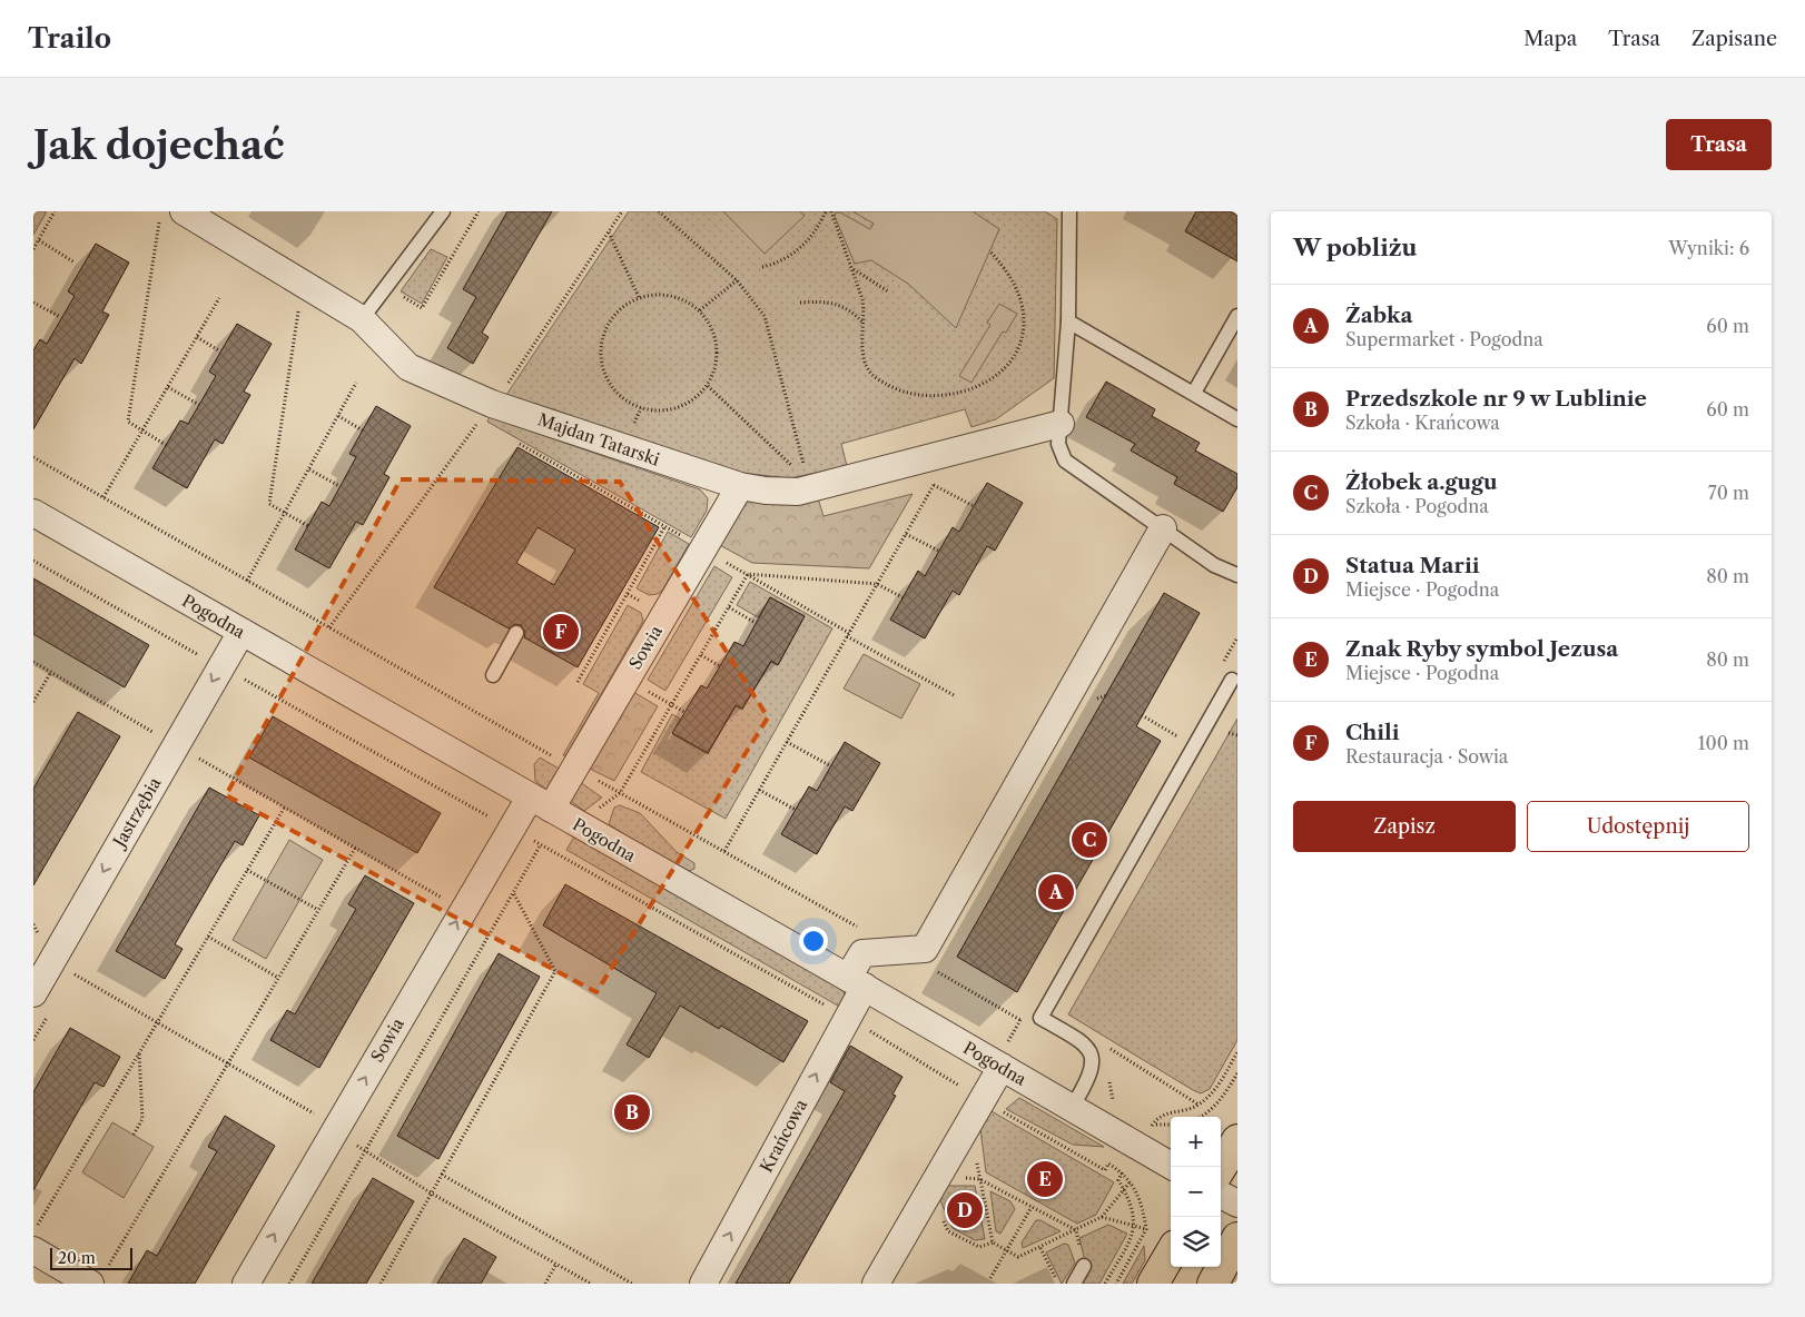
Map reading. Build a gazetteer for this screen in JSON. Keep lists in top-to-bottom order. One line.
{"streets":{"street":["Majdan Tatarski","Pogodna","Sowia","Jastrzębia","Krańcowa"]},"crossings":[["Majdan Tatarski","Sowia"],["Pogodna","Sowia"],["Pogodna","Jastrzębia"],["Pogodna","Krańcowa"]],"one_way":["Sowia","Jastrzębia"],"scale_bar":"20 m","page":{"header":"Trailo","nav":["Mapa","Trasa","Zapisane"],"buttons":["Trasa",["Zapisz","Udostępnij"]],"title":"Jak dojechać","heading":["W pobliżu","Wyniki: 6"],"list":[{"mark":"A","name":"Żabka","note":"Supermarket · Pogodna","value":"60 m"},{"mark":"B","name":"Przedszkole nr 9 w Lublinie","note":"Szkoła · Krańcowa","value":"60 m"},{"mark":"C","name":"Żłobek a.gugu","note":"Szkoła · Pogodna","value":"70 m"},{"mark":"D","name":"Statua Marii","note":"Miejsce · Pogodna","value":"80 m"},{"mark":"E","name":"Znak Ryby symbol Jezusa","note":"Miejsce · Pogodna","value":"80 m"},{"mark":"F","name":"Chili","note":"Restauracja · Sowia","value":"100 m"}],"pins":["F","C","A","B","E","D"],"map_buttons":["+","−"],"scale":"20 m"}}
